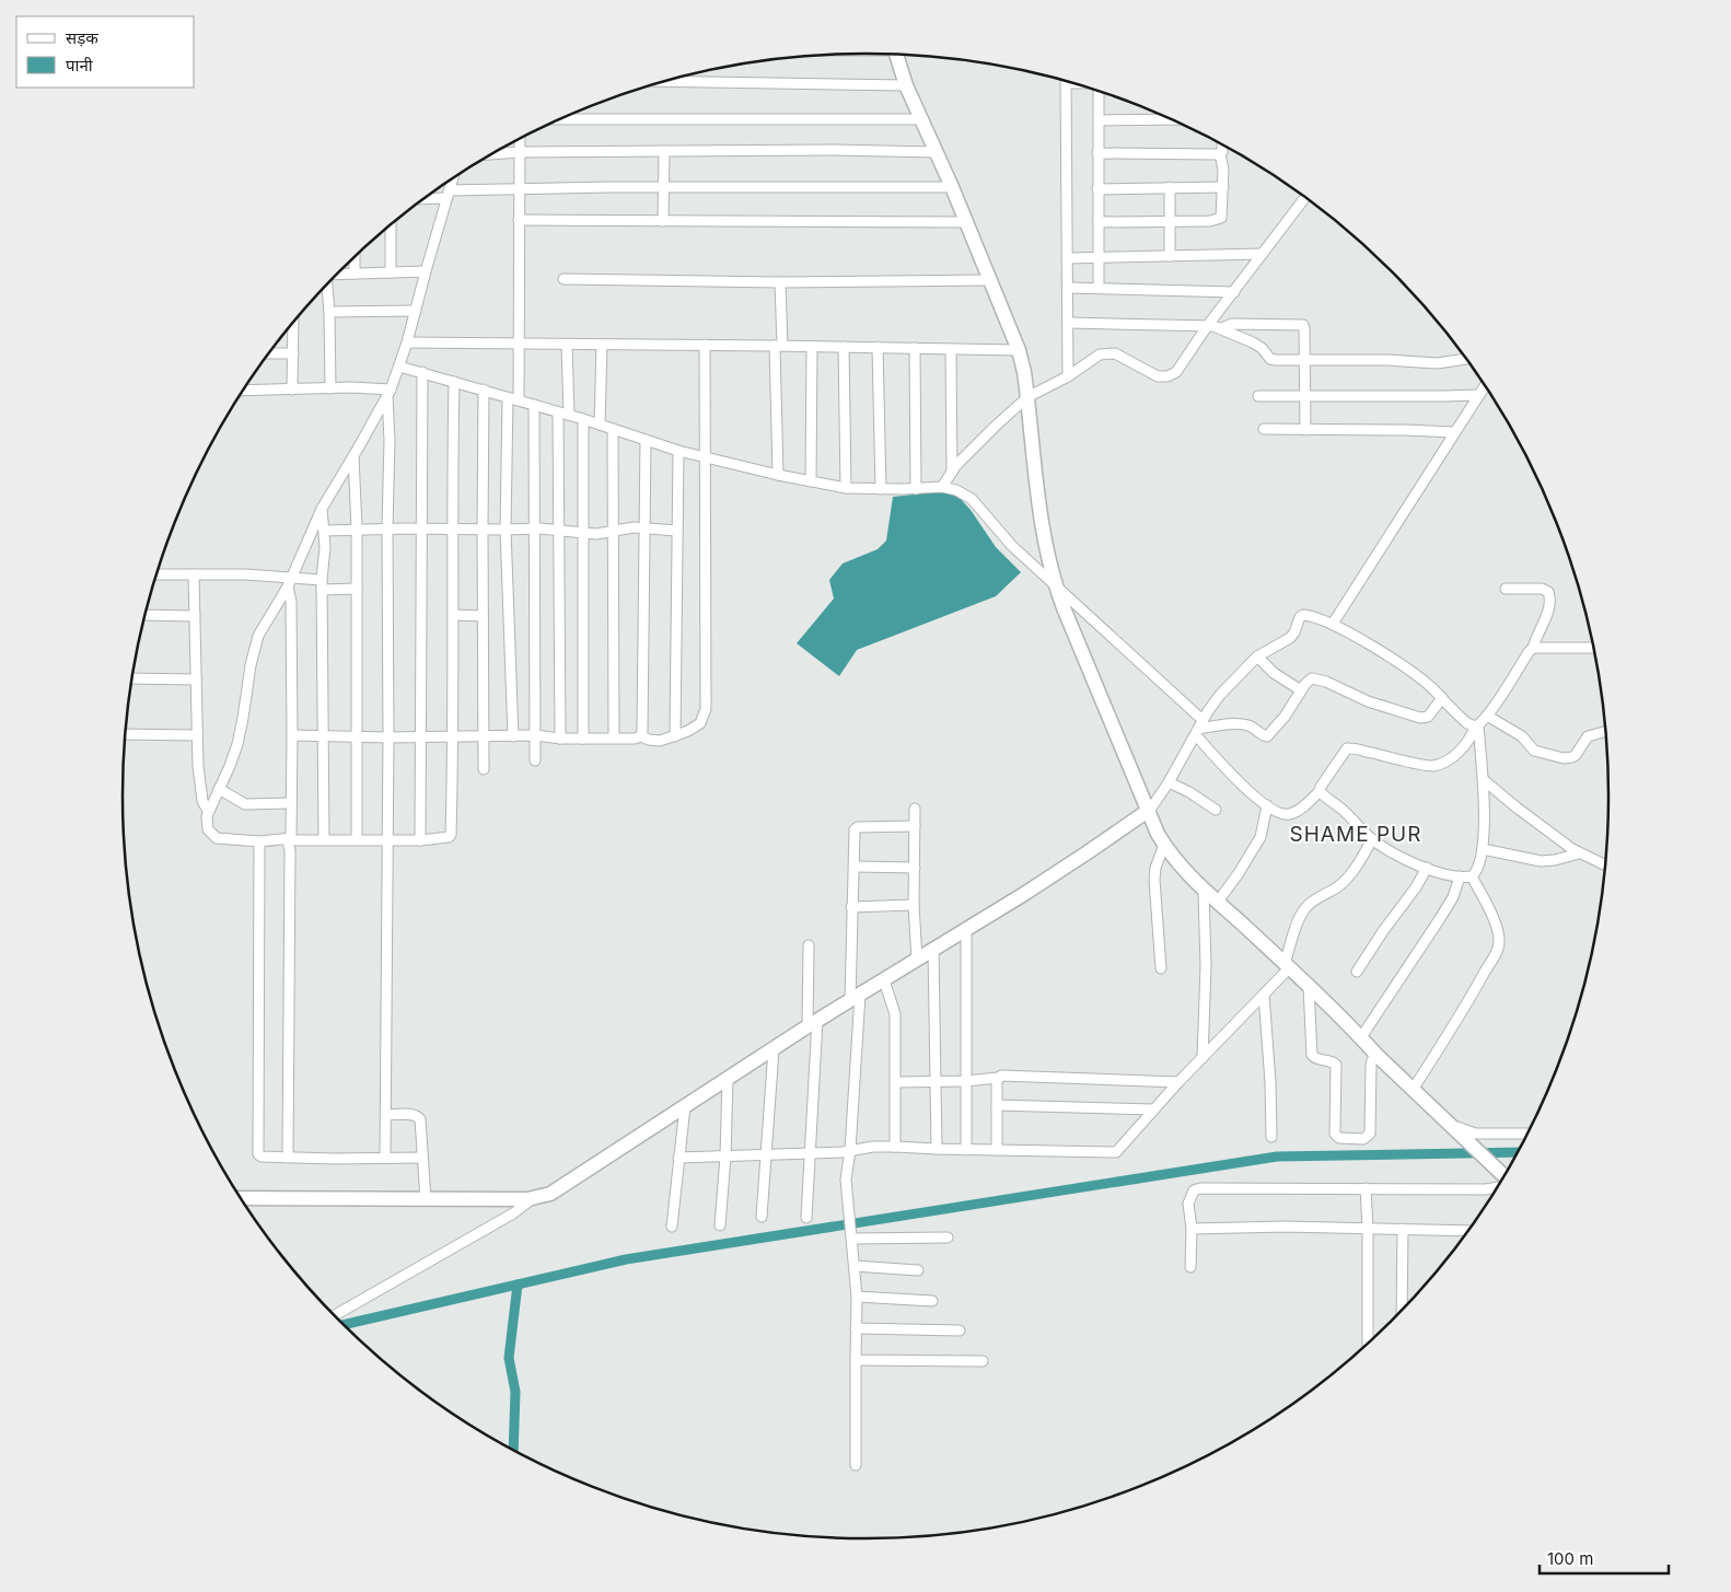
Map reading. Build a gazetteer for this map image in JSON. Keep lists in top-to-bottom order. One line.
{"districts":["SHAME PUR"],"legend":["सड़क","पानी"],"scale_bar":"100 m"}
